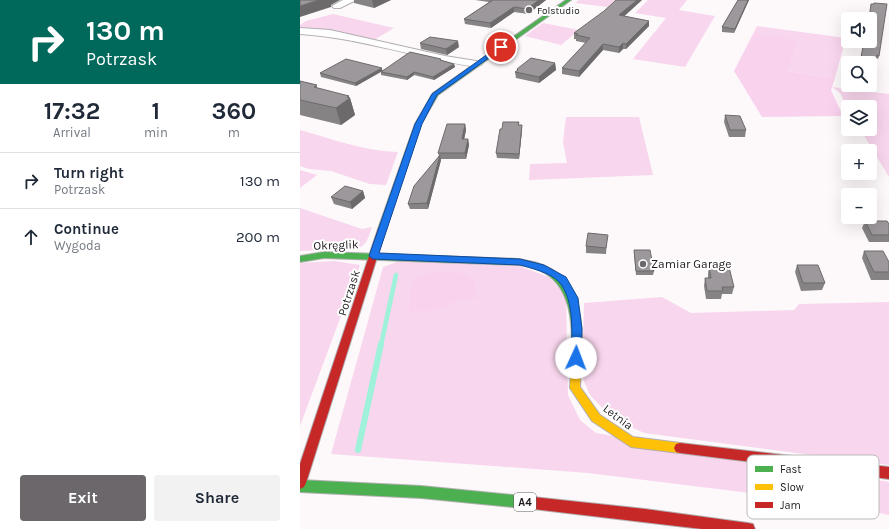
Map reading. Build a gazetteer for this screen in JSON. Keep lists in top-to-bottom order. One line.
{"streets":{"main road":["Okręglik","Potrzask","Letnia","A4"]},"crossings":[["Okręglik","Potrzask"],["Okręglik","Letnia"],["Potrzask","Letnia"]],"places":["Folstudio","Zamiar Garage"],"legend":["Fast","Slow","Jam"],"page":{"turn":["130 m","Potrzask"],"map_buttons":["+","−"],"eta":["17:32","Arrival","1","min","360","m"],"list":[{"name":"Turn right","note":"Potrzask","value":"130 m"},{"name":"Continue","note":"Wygoda","value":"200 m"}],"buttons":["Exit","Share"]}}
